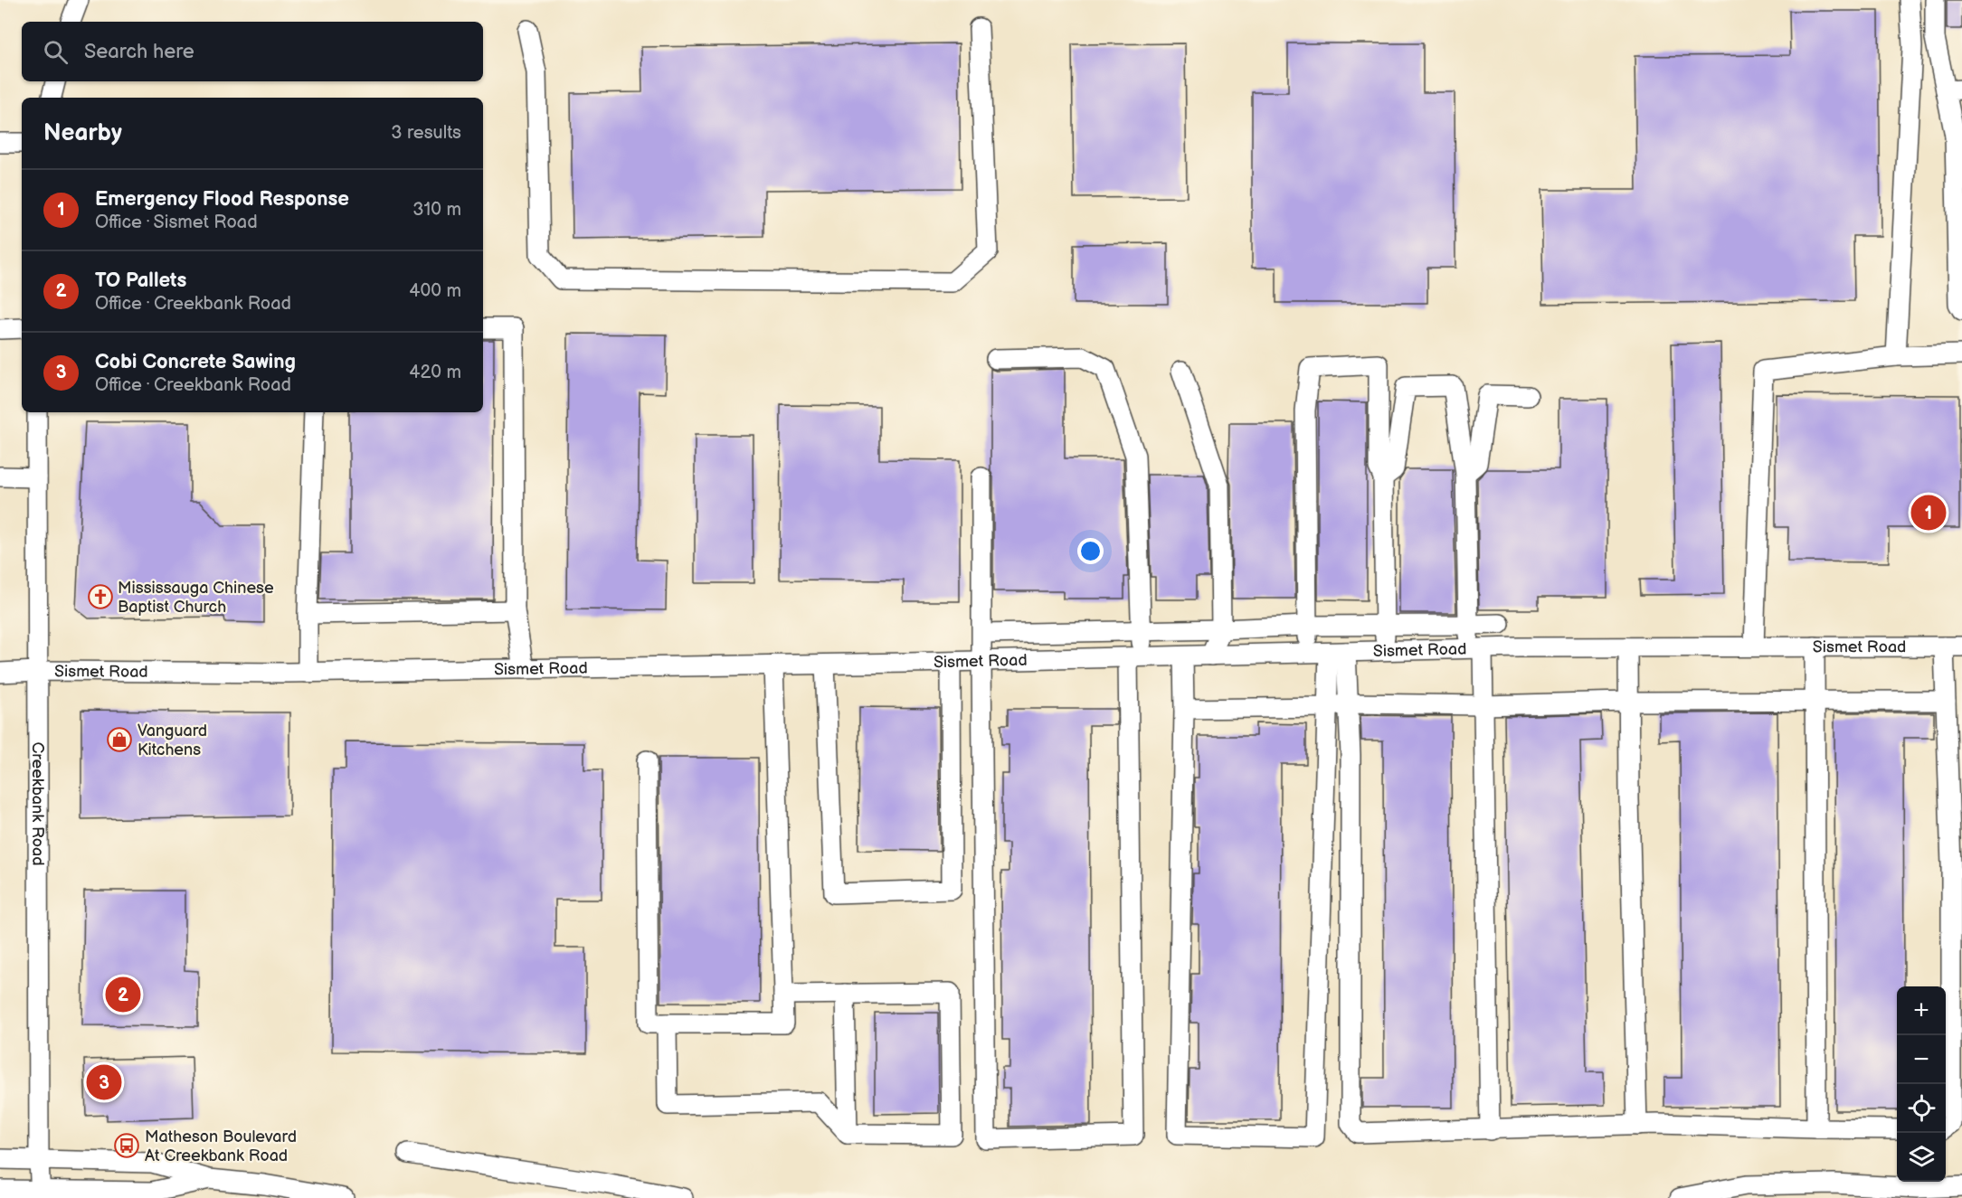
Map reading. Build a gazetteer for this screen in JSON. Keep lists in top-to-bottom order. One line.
{"streets":{"street":["Sismet Road","Creekbank Road"]},"crossings":[["Sismet Road","Creekbank Road"]],"places":{"church":["Mississauga Chinese Baptist Church"],"shop":["Vanguard Kitchens"],"bus stop":["Matheson Boulevard At Creekbank Road"]},"page":{"search":"Search here","heading":["Nearby","3 results"],"list":[{"mark":"1","name":"Emergency Flood Response","note":"Office · Sismet Road","value":"310 m"},{"mark":"2","name":"TO Pallets","note":"Office · Creekbank Road","value":"400 m"},{"mark":"3","name":"Cobi Concrete Sawing","note":"Office · Creekbank Road","value":"420 m"}],"pins":["1","2","3"],"map_buttons":["+","−"]}}
